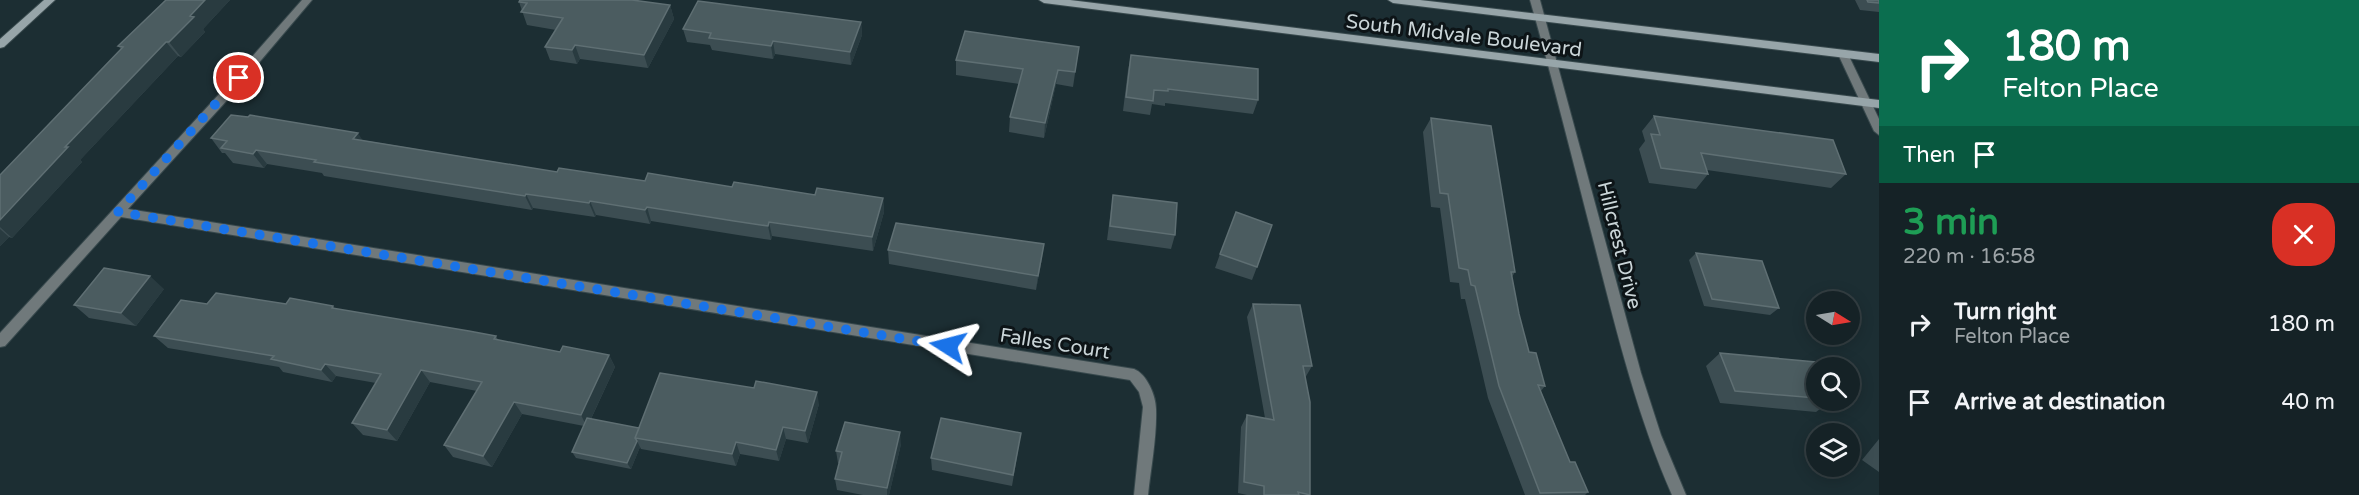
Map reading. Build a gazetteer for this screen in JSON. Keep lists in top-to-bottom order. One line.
{"streets":{"main road":["South Midvale Boulevard"],"street":["Hillcrest Drive","Falles Court"]},"crossings":[["South Midvale Boulevard","Hillcrest Drive"]],"north":"right","page":{"turn":["180 m","Felton Place"],"then":"Then","heading":["3 min","220 m · 16:58"],"list":[{"name":"Turn right","note":"Felton Place","value":"180 m"},{"name":"Arrive at destination","value":"40 m"}]}}
